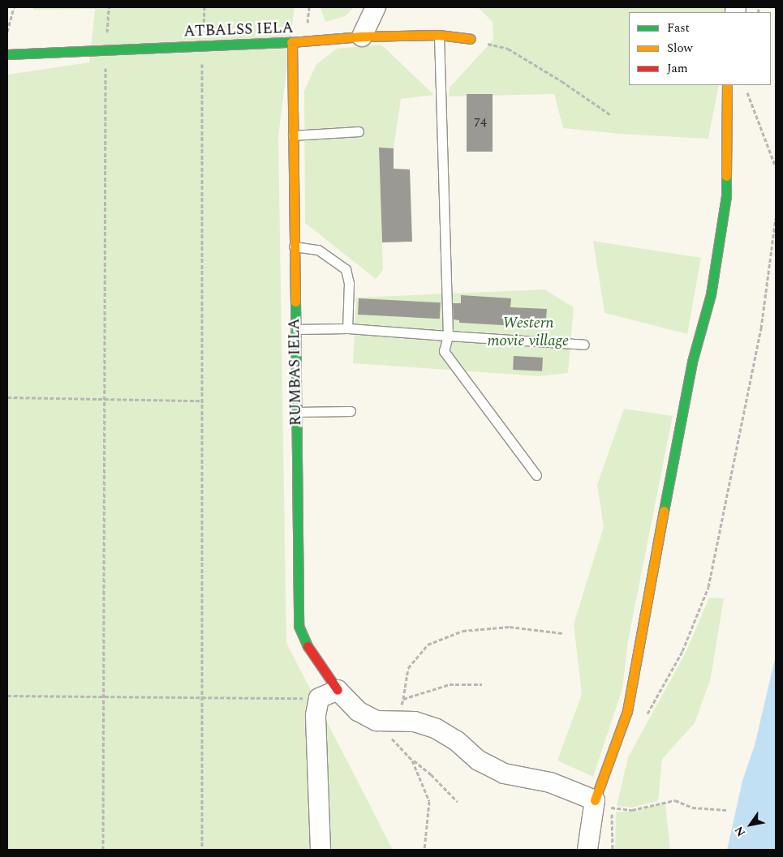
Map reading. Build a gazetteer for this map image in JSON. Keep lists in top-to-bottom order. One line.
{"streets":{"street":["ATBALSS IELA","RUMBAS IELA"]},"crossings":[["ATBALSS IELA","RUMBAS IELA"]],"parks":["Western movie village"],"house_numbers":["74"],"legend":["Fast","Slow","Jam"],"north":"bottom left"}
